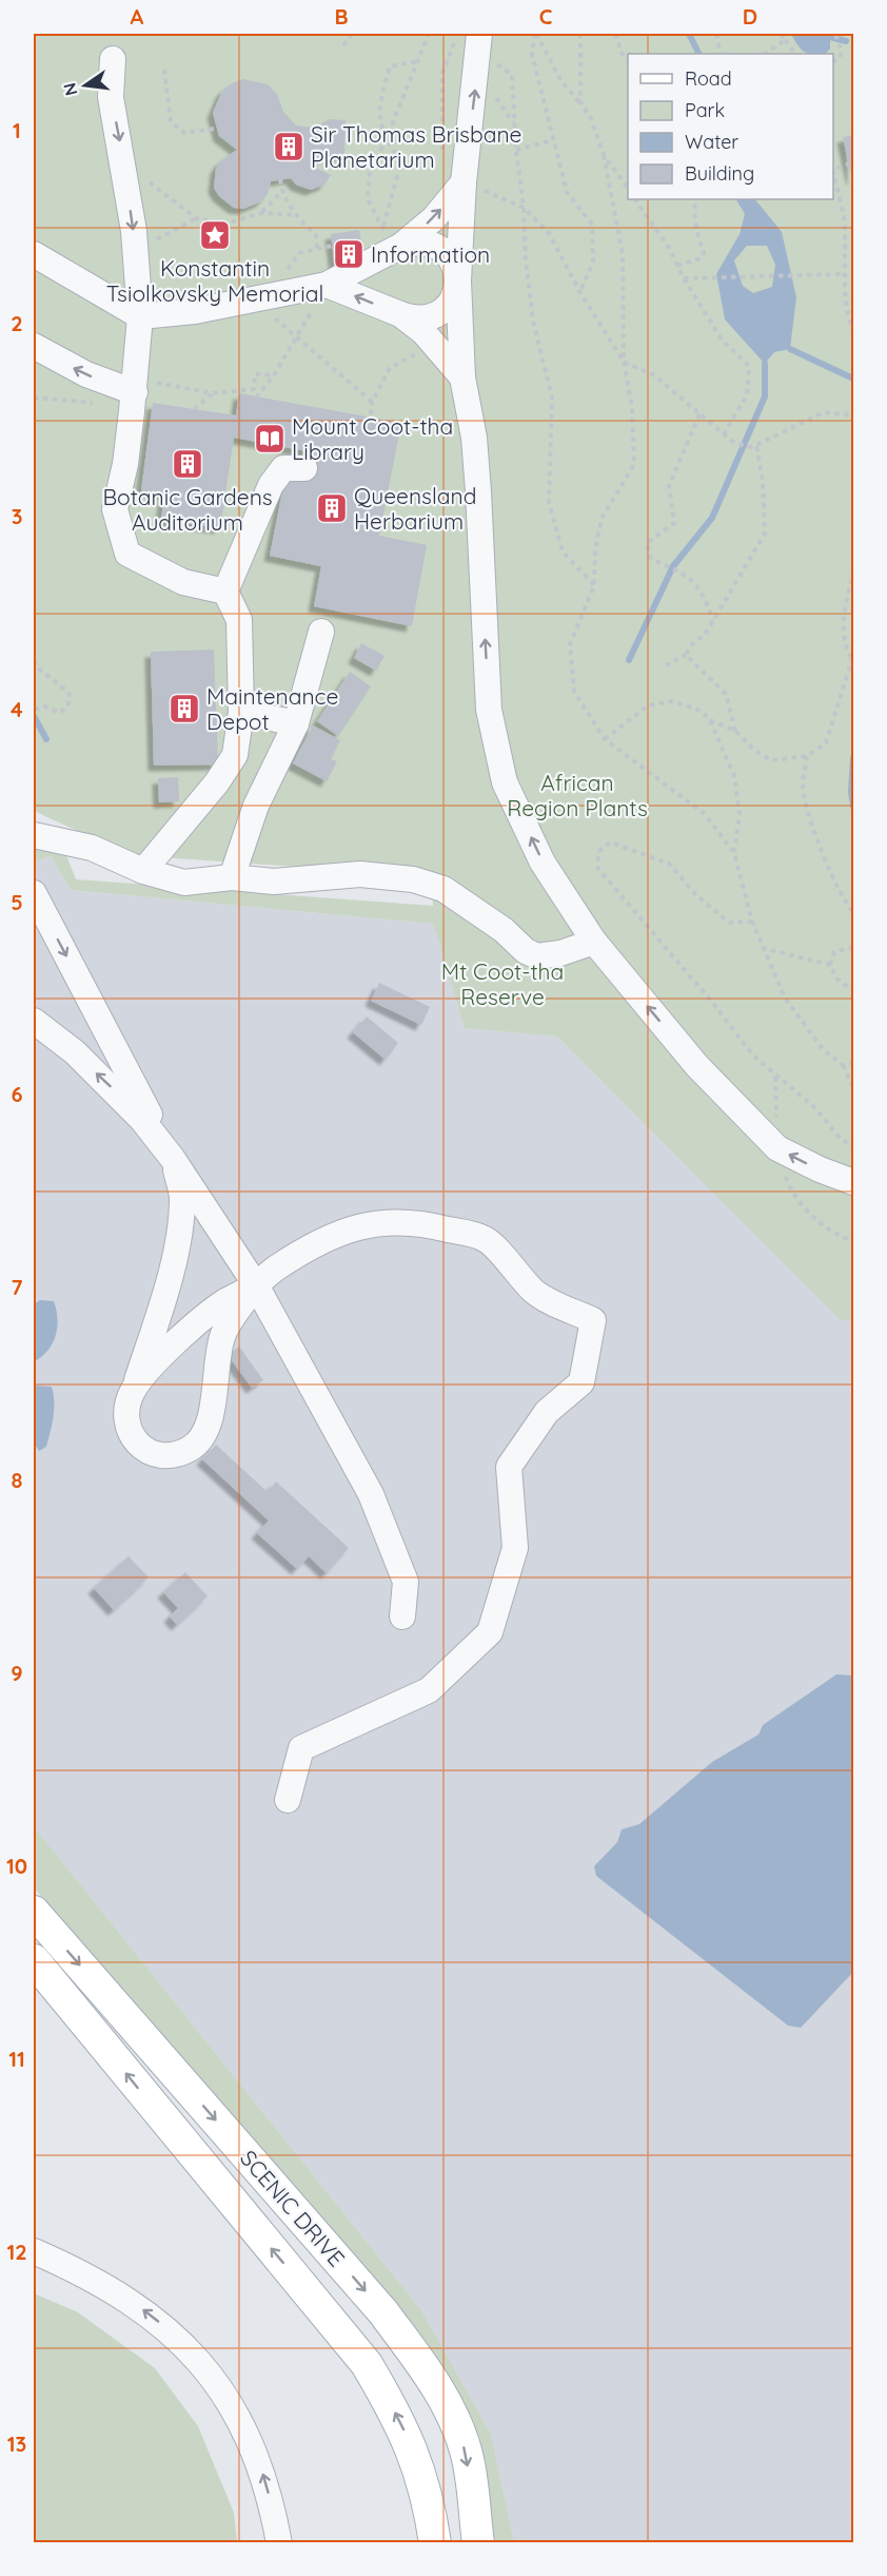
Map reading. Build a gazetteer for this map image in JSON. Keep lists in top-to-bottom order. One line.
{"streets":{"main road":["SCENIC DRIVE"]},"parks":["African Region Plants","Mt Coot-tha Reserve"],"places":{"building":["Sir Thomas Brisbane Planetarium","Information","Botanic Gardens Auditorium","Queensland Herbarium","Maintenance Depot"],"place":["Konstantin Tsiolkovsky Memorial"],"library":["Mount Coot-tha Library"]},"legend":["Road","Park","Water","Building"],"north":"left","grid":{"columns":["A","B","C","D"],"rows":["1","2","3","4","5","6","7","8","9","10","11","12","13"]}}
